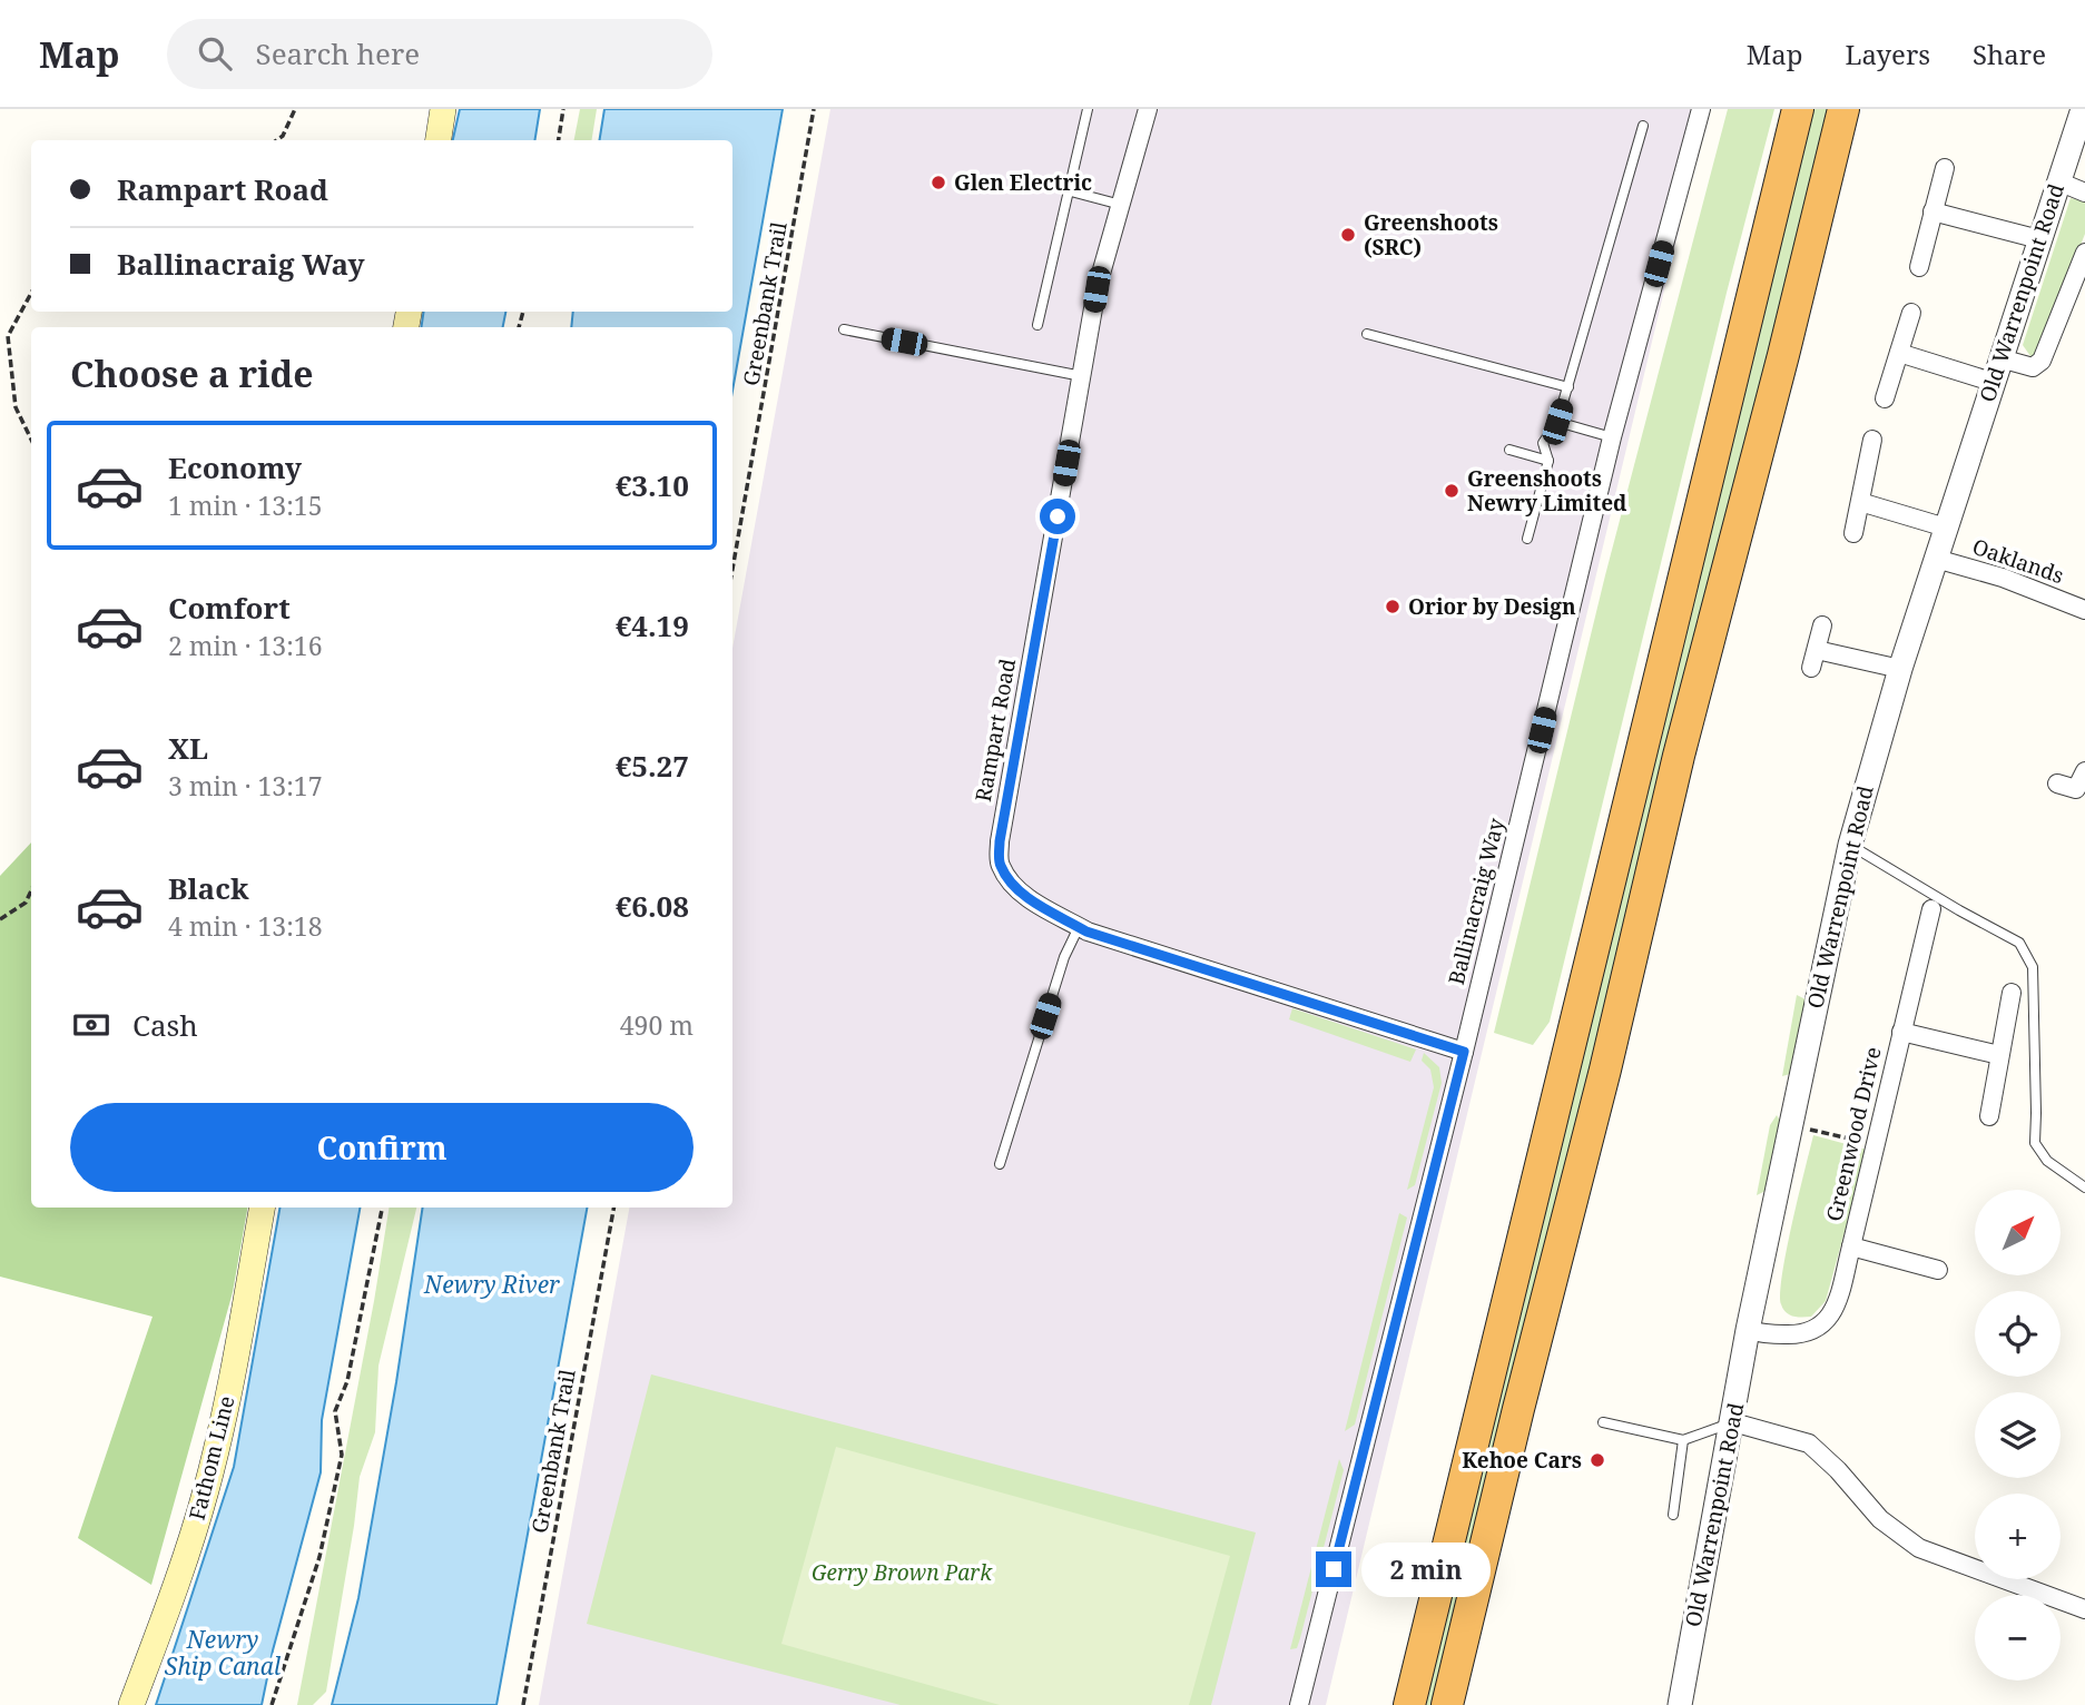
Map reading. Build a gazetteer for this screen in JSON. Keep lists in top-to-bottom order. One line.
{"streets":{"main road":["Fathom Line"],"street":["Old Warrenpoint Road","Oaklands","Rampart Road","Ballinacraig Way","Greenwood Drive"],"path":["Greenbank Trail"]},"crossings":[["Old Warrenpoint Road","Oaklands"],["Old Warrenpoint Road","Greenwood Drive"],["Rampart Road","Ballinacraig Way"]],"water":["Newry River","Newry Ship Canal"],"parks":["Gerry Brown Park"],"places":["Glen Electric","Greenshoots (SRC)","Greenshoots Newry Limited","Orior by Design","Kehoe Cars"],"north":"top right","page":{"header":"Map","search":"Search here","nav":["Map","Layers","Share"],"banner":["Rampart Road","Ballinacraig Way"],"heading":"Choose a ride","list":[{"name":"Economy","note":"1 min · 13:15","value":"€3.10"},{"name":"Comfort","note":"2 min · 13:16","value":"€4.19"},{"name":"XL","note":"3 min · 13:17","value":"€5.27"},{"name":"Black","note":"4 min · 13:18","value":"€6.08"}],"pay":["Cash","490 m"],"buttons":"Confirm","map_buttons":["+","−"],"bubble":"2 min"}}
